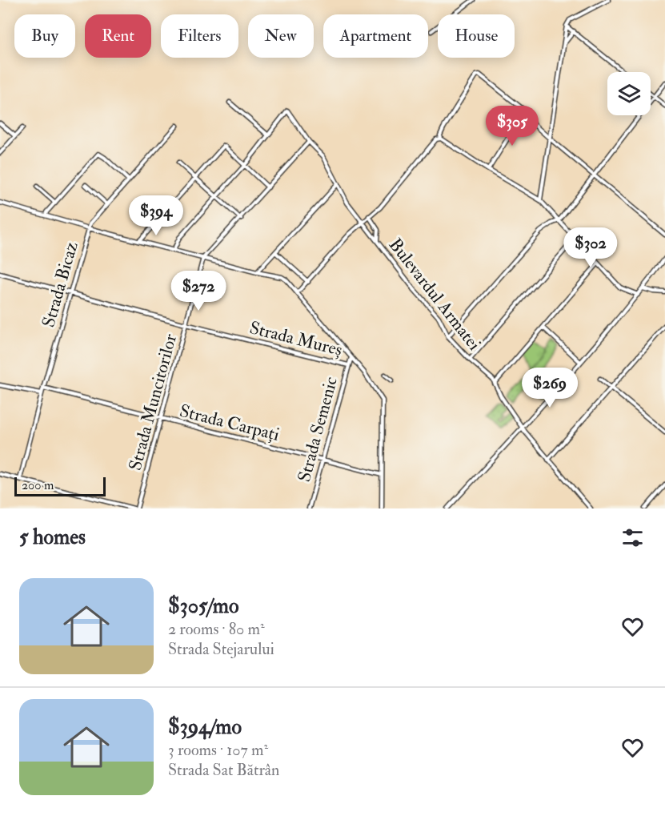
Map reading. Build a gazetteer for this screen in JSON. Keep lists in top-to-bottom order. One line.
{"streets":{"street":["Strada Bicaz","Bulevardul Armatei","Strada Mureș","Strada Muncitorilor","Strada Carpați","Strada Semenic"]},"crossings":[["Strada Bicaz","Strada Mureș"],["Strada Bicaz","Strada Carpați"],["Bulevardul Armatei","Strada Muncitorilor"],["Strada Mureș","Strada Muncitorilor"],["Strada Mureș","Strada Semenic"],["Strada Muncitorilor","Strada Carpați"],["Strada Carpați","Strada Semenic"]],"scale_bar":"200 m","page":{"chip":["Buy","Rent","Filters","New","Apartment","House"],"price":["$305","$394","$302","$272","$269"],"scale":"200 m","heading":"5 homes","list":[{"name":"$305/mo","note":"2 rooms · 80 m² · Strada Stejarului"},{"name":"$394/mo","note":"3 rooms · 107 m² · Strada Sat Bătrân"}]}}
